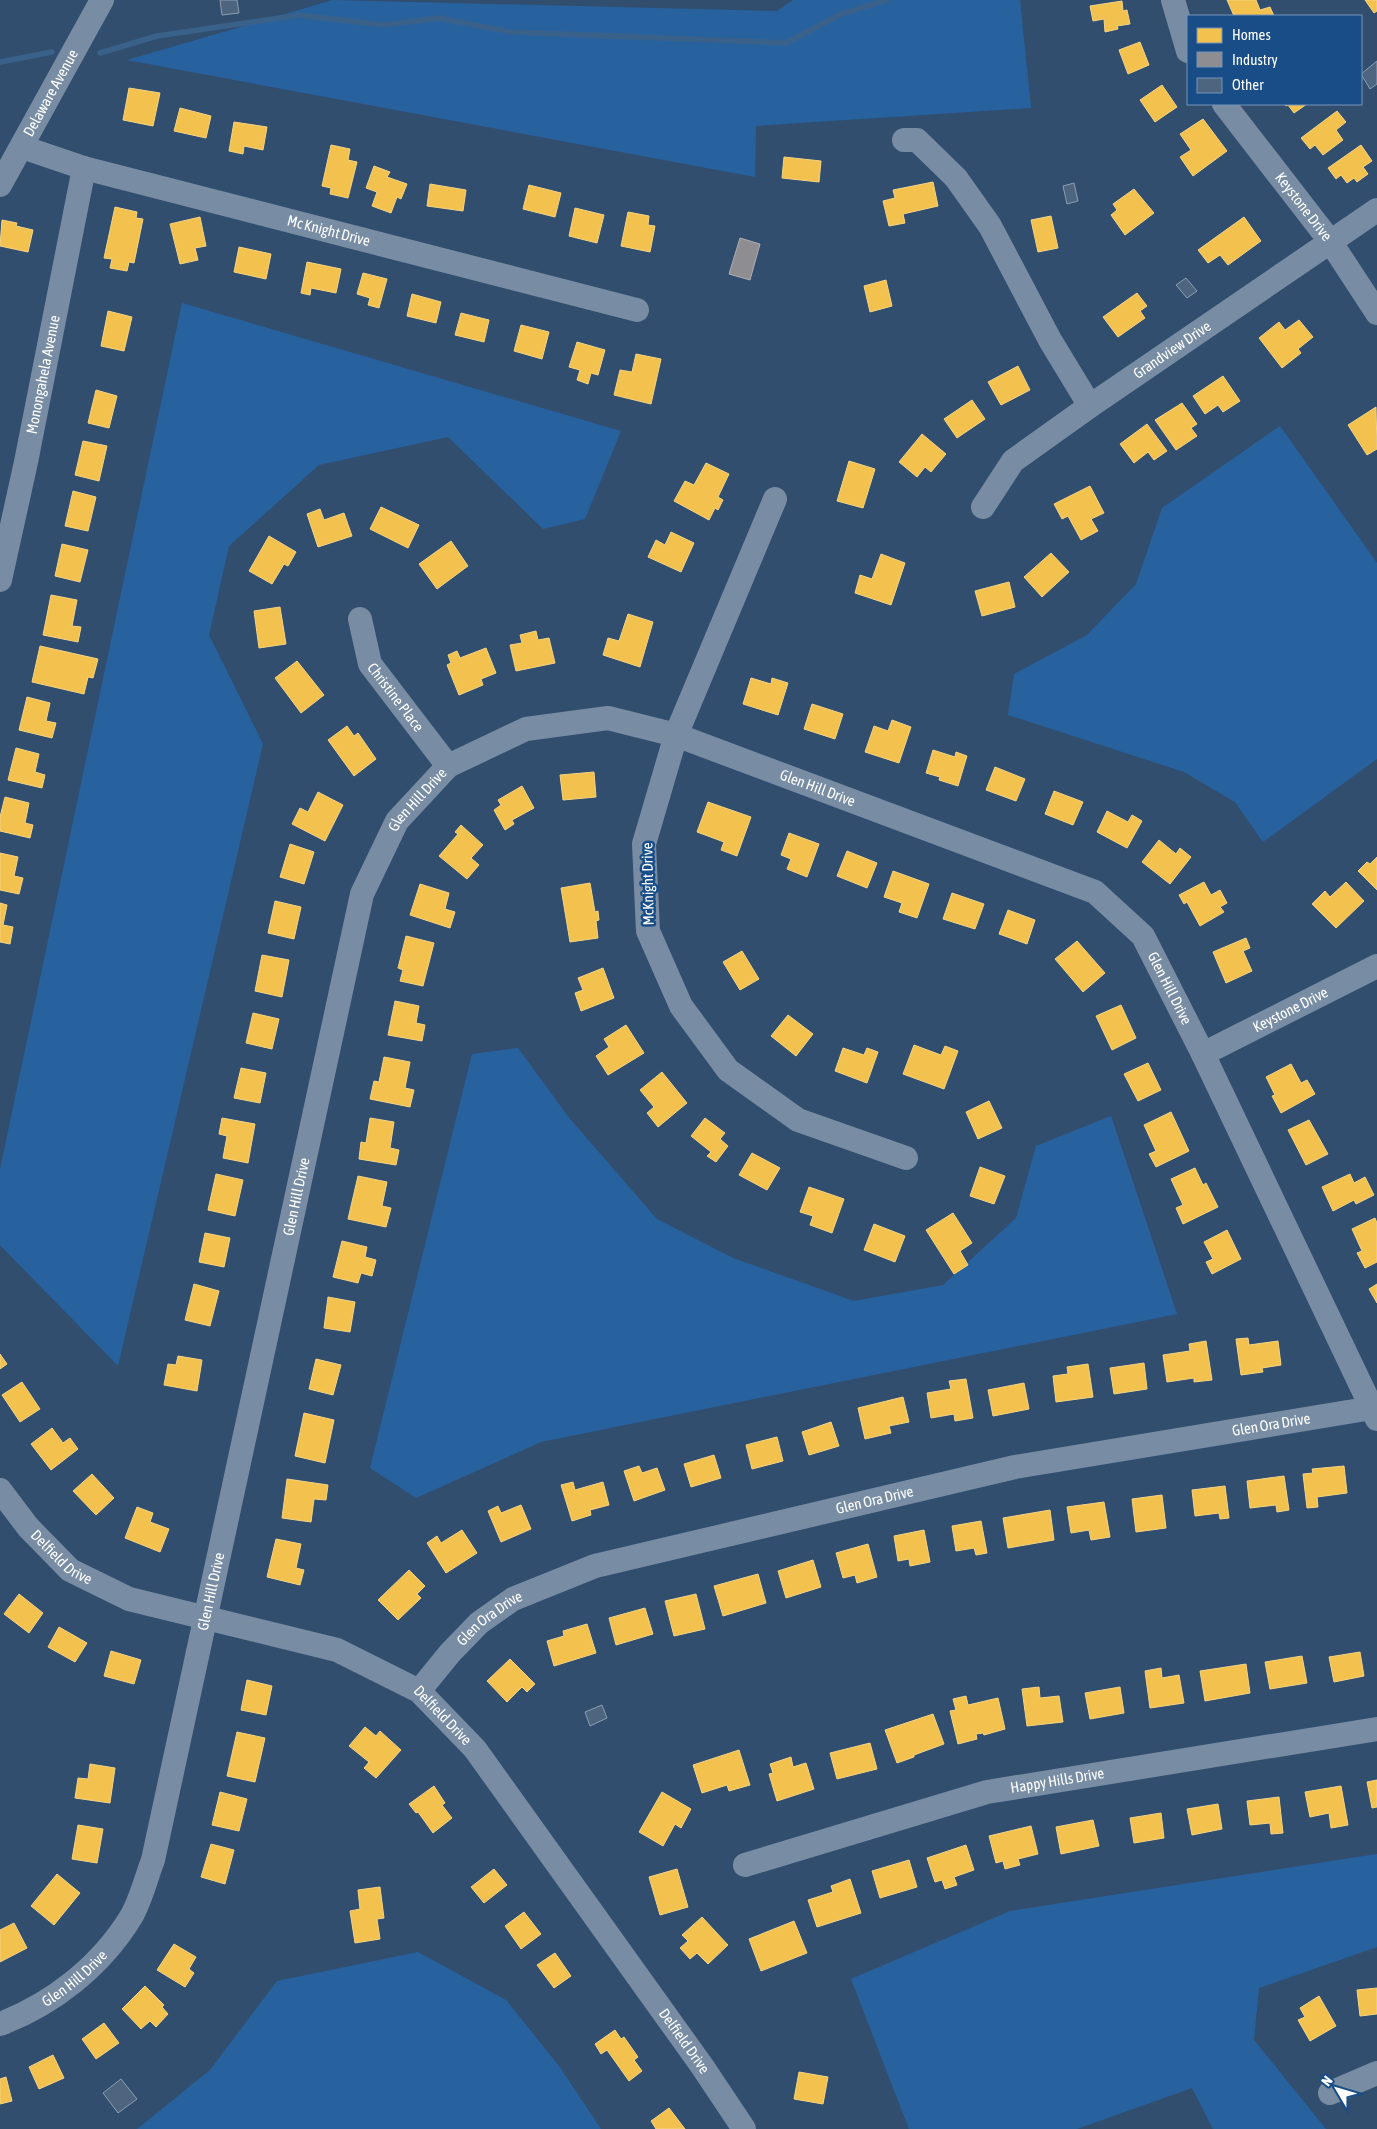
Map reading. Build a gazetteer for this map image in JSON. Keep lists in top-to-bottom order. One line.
{"streets":{"street":["Delaware Avenue","Keystone Drive","Mc Knight Drive","Grandview Drive","Monongahela Avenue","Christine Place","Glen Hill Drive","McKnight Drive","Glen Ora Drive","Delfield Drive","Happy Hills Drive"]},"crossings":[["Delaware Avenue","Mc Knight Drive"],["Keystone Drive","Grandview Drive"],["Keystone Drive","Glen Hill Drive"],["Mc Knight Drive","Monongahela Avenue"],["Christine Place","Glen Hill Drive"],["Glen Hill Drive","McKnight Drive"],["Glen Hill Drive","Glen Ora Drive"],["Glen Hill Drive","Delfield Drive"],["Glen Ora Drive","Delfield Drive"]],"legend":["Homes","Industry","Other"],"north":"top left"}
